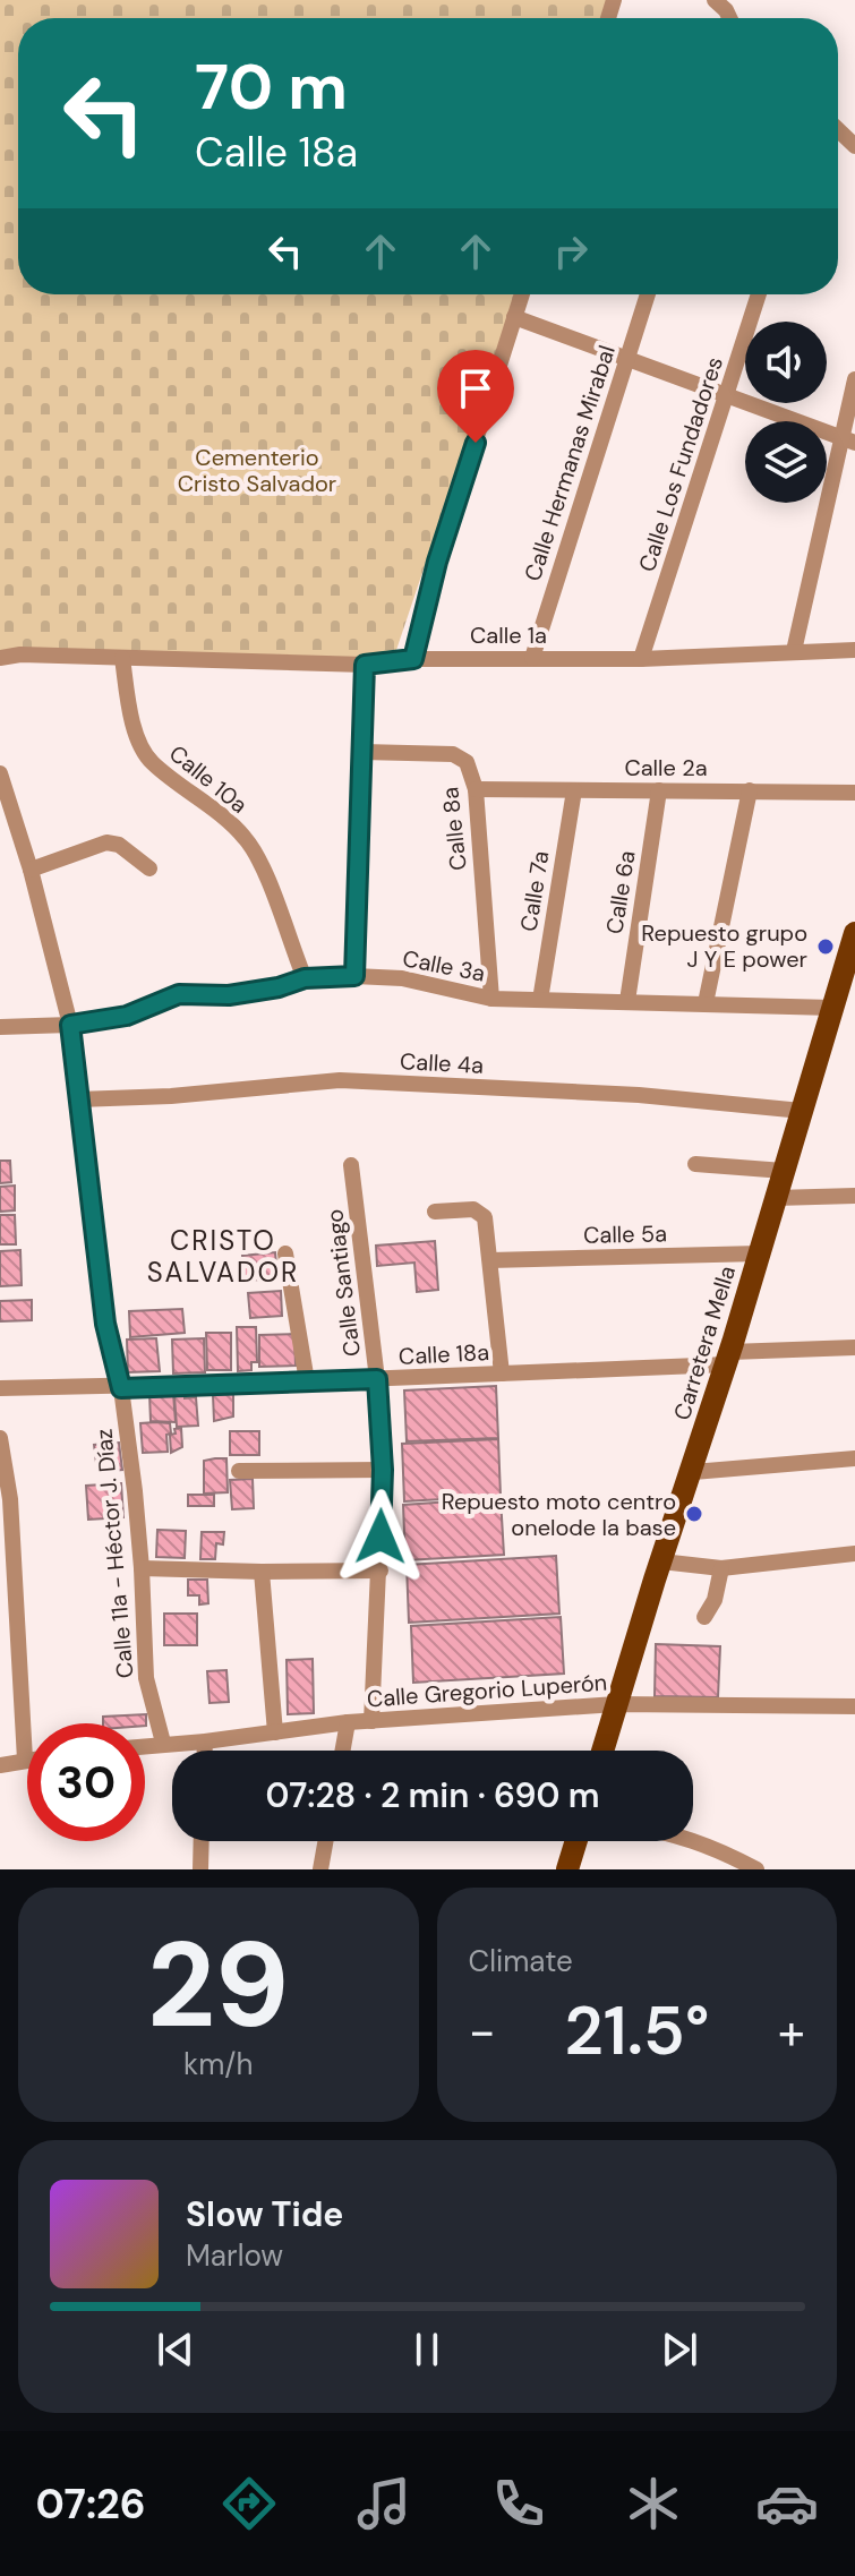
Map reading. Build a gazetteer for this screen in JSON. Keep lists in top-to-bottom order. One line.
{"streets":{"main road":["Carretera Mella"],"street":["Calle Hermanas Mirabal","Calle Los Fundadores","Calle 1a","Calle 2a","Calle 10a","Calle 8a","Calle 7a","Calle 6a","Calle 3a","Calle 4a","Calle 5a","Calle Santiago","Calle 18a","Calle 11a - Héctor J. Díaz","Calle Gregorio Luperón"]},"crossings":[["Calle Hermanas Mirabal","Calle 1a"],["Calle Los Fundadores","Calle 1a"],["Calle 1a","Calle 10a"],["Calle 2a","Calle 8a"],["Calle 2a","Calle 7a"],["Calle 2a","Calle 6a"],["Calle 10a","Calle 3a"],["Calle 8a","Calle 3a"],["Calle 7a","Calle 3a"],["Calle 6a","Calle 3a"],["Calle 3a","Carretera Mella"],["Calle 3a","Calle 11a - Héctor J. Díaz"],["Calle 4a","Carretera Mella"],["Calle 4a","Calle 11a - Héctor J. Díaz"],["Calle 5a","Carretera Mella"],["Calle Santiago","Calle 18a"],["Calle Santiago","Calle Gregorio Luperón"],["Carretera Mella","Calle 18a"],["Carretera Mella","Calle Gregorio Luperón"],["Calle 18a","Calle 11a - Héctor J. Díaz"],["Calle 11a - Héctor J. Díaz","Calle Gregorio Luperón"]],"districts":["CRISTO SALVADOR"],"parks":["Cementerio Cristo Salvador"],"places":["Repuesto grupo J Y E power","Repuesto moto centro onelode la base"],"page":{"turn":["70 m","Calle 18a"],"limit":"30","trip":"07:28 · 2 min · 690 m","tile":[["29","km/h"],"Climate"],"heat":["−","21.5°","+"],"song":["Slow Tide","Marlow"],"tabs":"07:26"}}
